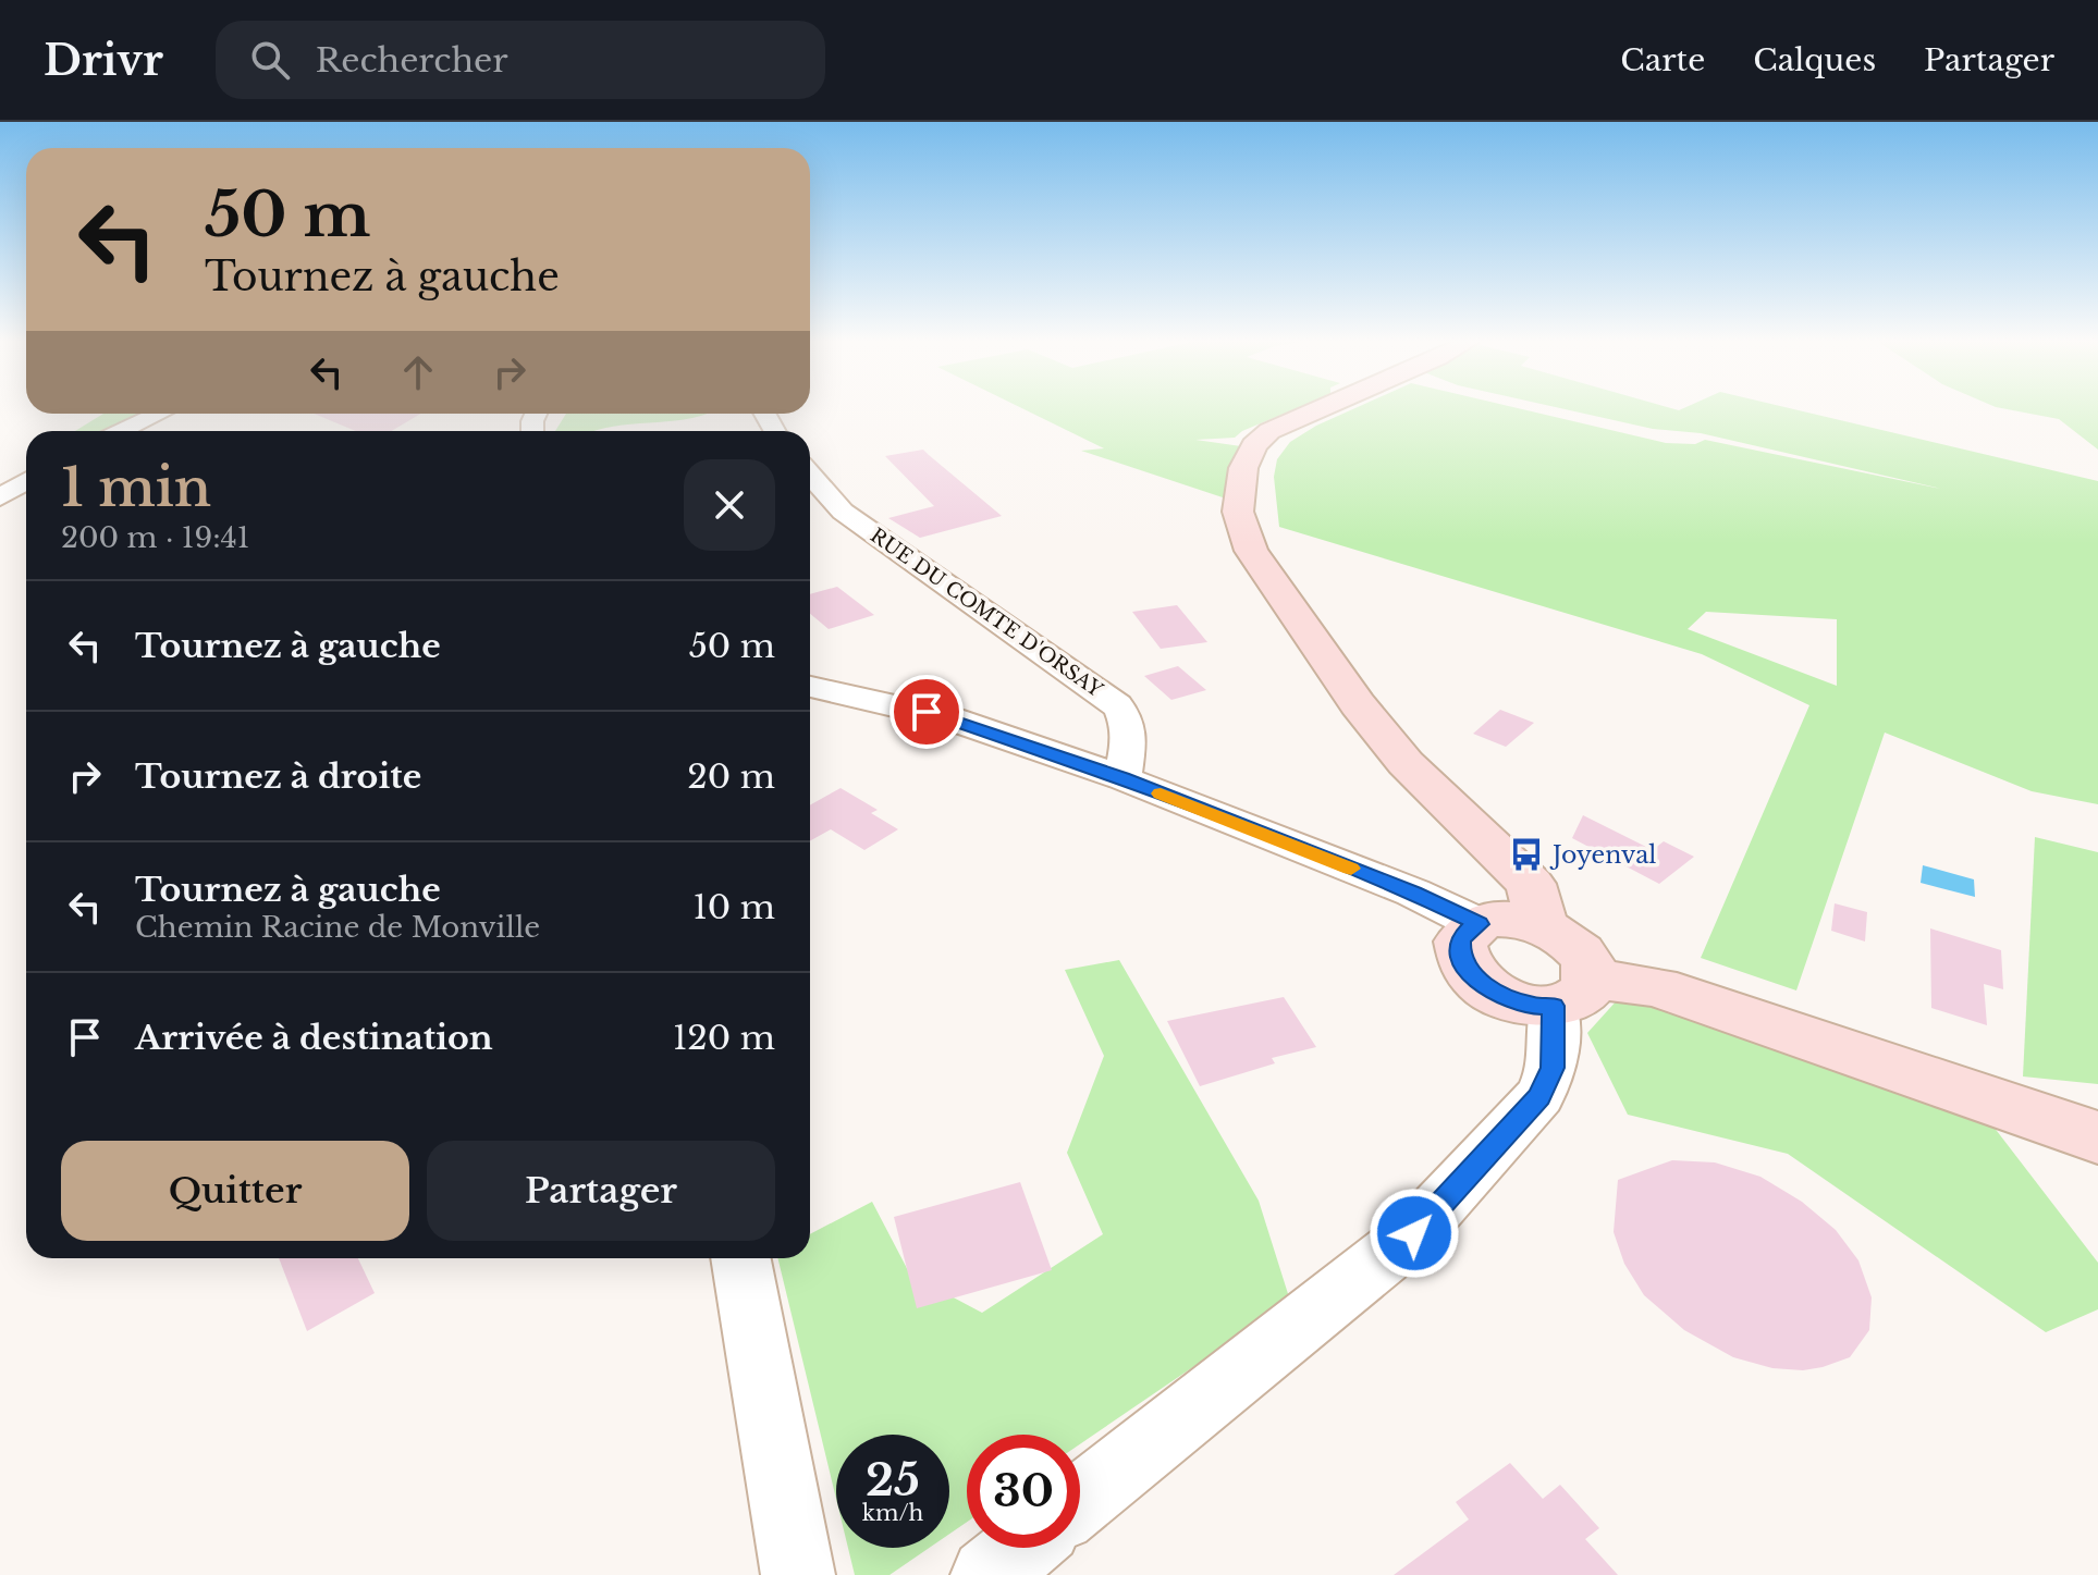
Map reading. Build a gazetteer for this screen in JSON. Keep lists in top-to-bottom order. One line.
{"streets":{"street":["RUE DU COMTE D'ORSAY"]},"places":{"bus stop":["Joyenval"]},"page":{"header":"Drivr","search":"Rechercher","nav":["Carte","Calques","Partager"],"turn":["50 m","Tournez à gauche"],"heading":["1 min","200 m · 19:41"],"list":[{"name":"Tournez à gauche","value":"50 m"},{"name":"Tournez à droite","value":"20 m"},{"name":"Tournez à gauche","note":"Chemin Racine de Monville","value":"10 m"},{"name":"Arrivée à destination","value":"120 m"}],"buttons":["Quitter","Partager"],"speed":"25 km/h","limit":"30"}}
